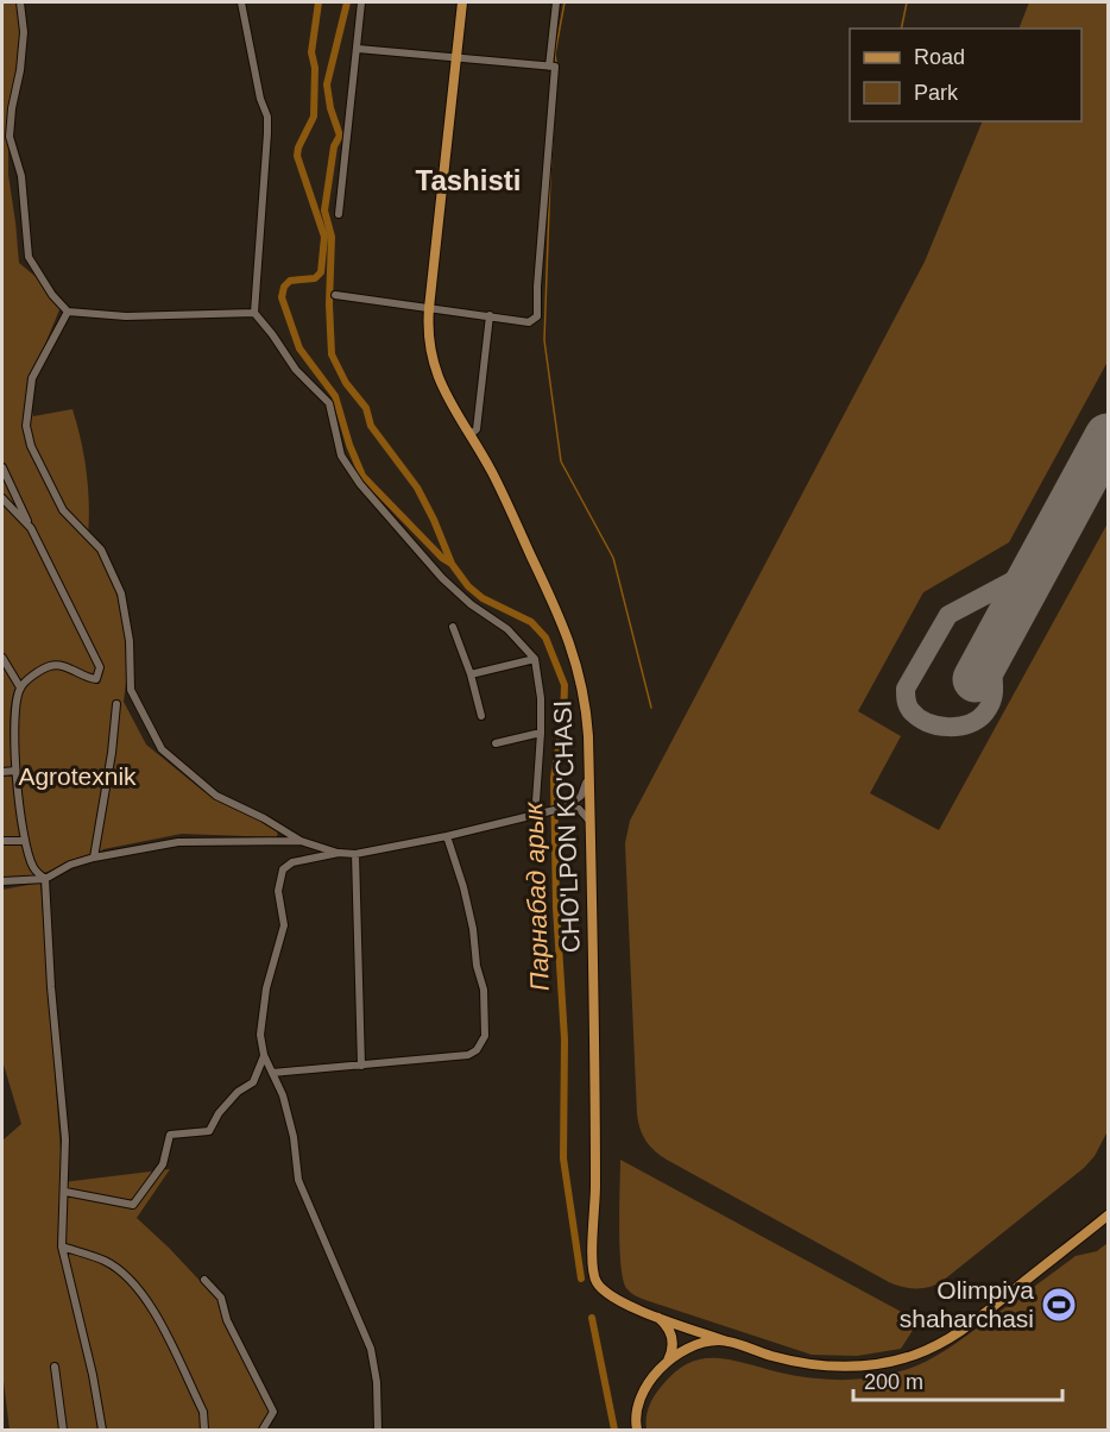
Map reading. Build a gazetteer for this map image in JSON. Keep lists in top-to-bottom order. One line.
{"streets":{"main road":["CHO'LPON KO'CHASI"]},"districts":["Tashisti"],"water":["Парнабад арык"],"parks":["Agrotexnik"],"places":{"sports":["Olimpiya shaharchasi"]},"legend":["Road","Park"],"scale_bar":"200 m"}
